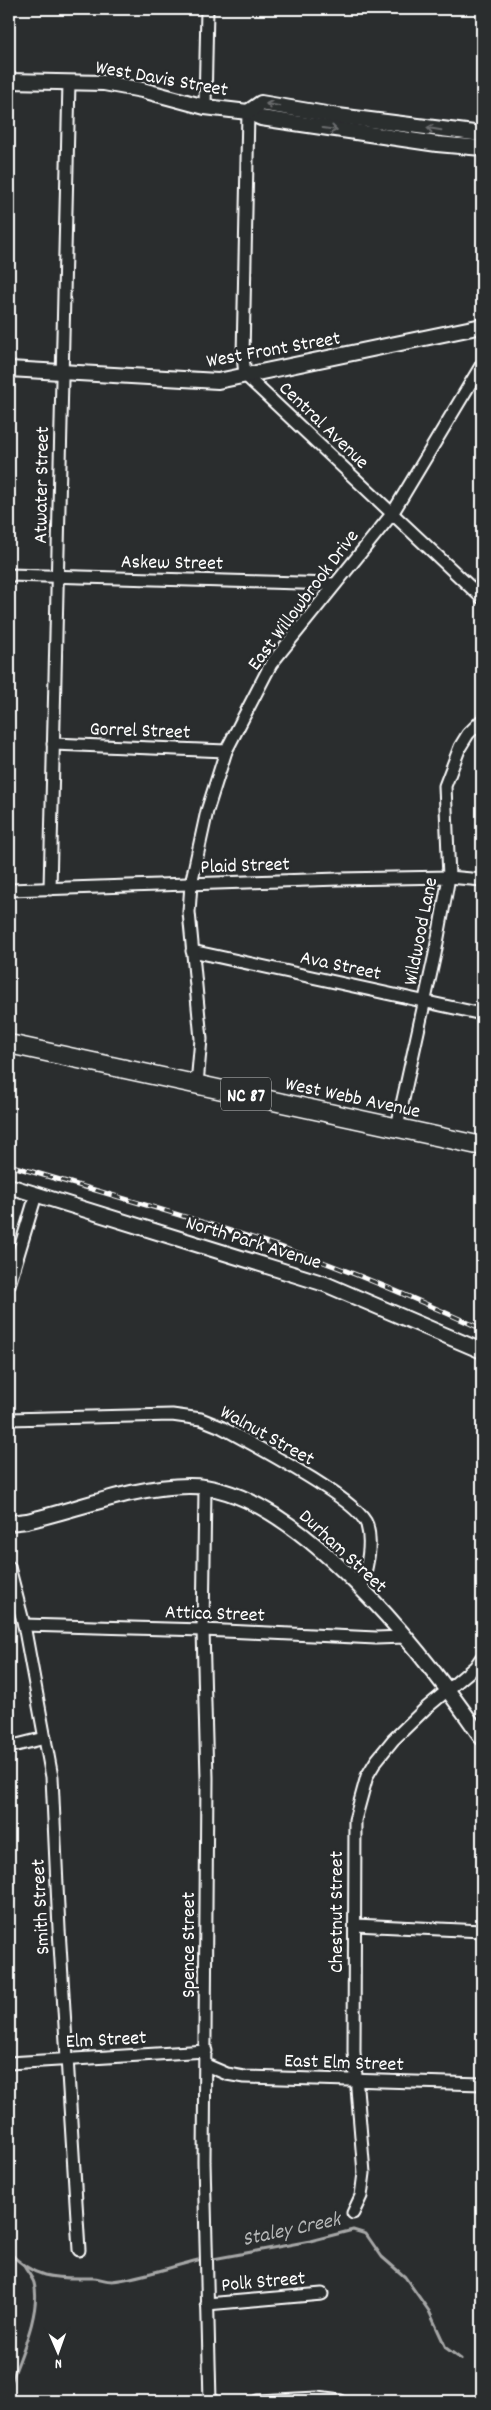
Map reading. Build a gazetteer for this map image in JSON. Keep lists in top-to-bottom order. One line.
{"streets":{"highway":["NC 87","West Webb Avenue"],"street":["West Davis Street","West Front Street","Central Avenue","Atwater Street","Askew Street","East Willowbrook Drive","Gorrel Street","Plaid Street","Wildwood Lane","Ava Street","North Park Avenue","Walnut Street","Durham Street","Attica Street","Smith Street","Chestnut Street","Spence Street","Elm Street","East Elm Street","Polk Street"]},"crossings":[["West Davis Street","Atwater Street"],["West Front Street","Central Avenue"],["West Front Street","Atwater Street"],["Central Avenue","East Willowbrook Drive"],["Atwater Street","Askew Street"],["Atwater Street","Gorrel Street"],["Atwater Street","Plaid Street"],["Askew Street","East Willowbrook Drive"],["East Willowbrook Drive","Gorrel Street"],["East Willowbrook Drive","Plaid Street"],["East Willowbrook Drive","Ava Street"],["East Willowbrook Drive","West Webb Avenue"],["Plaid Street","Wildwood Lane"],["Wildwood Lane","Ava Street"],["Wildwood Lane","West Webb Avenue"],["Walnut Street","Durham Street"],["Durham Street","Attica Street"],["Durham Street","Chestnut Street"],["Durham Street","Spence Street"],["Attica Street","Smith Street"],["Attica Street","Spence Street"],["Smith Street","Elm Street"],["Chestnut Street","East Elm Street"],["Spence Street","Elm Street"],["Spence Street","East Elm Street"],["Spence Street","Polk Street"]],"water":["Staley Creek"],"north":"bottom"}
